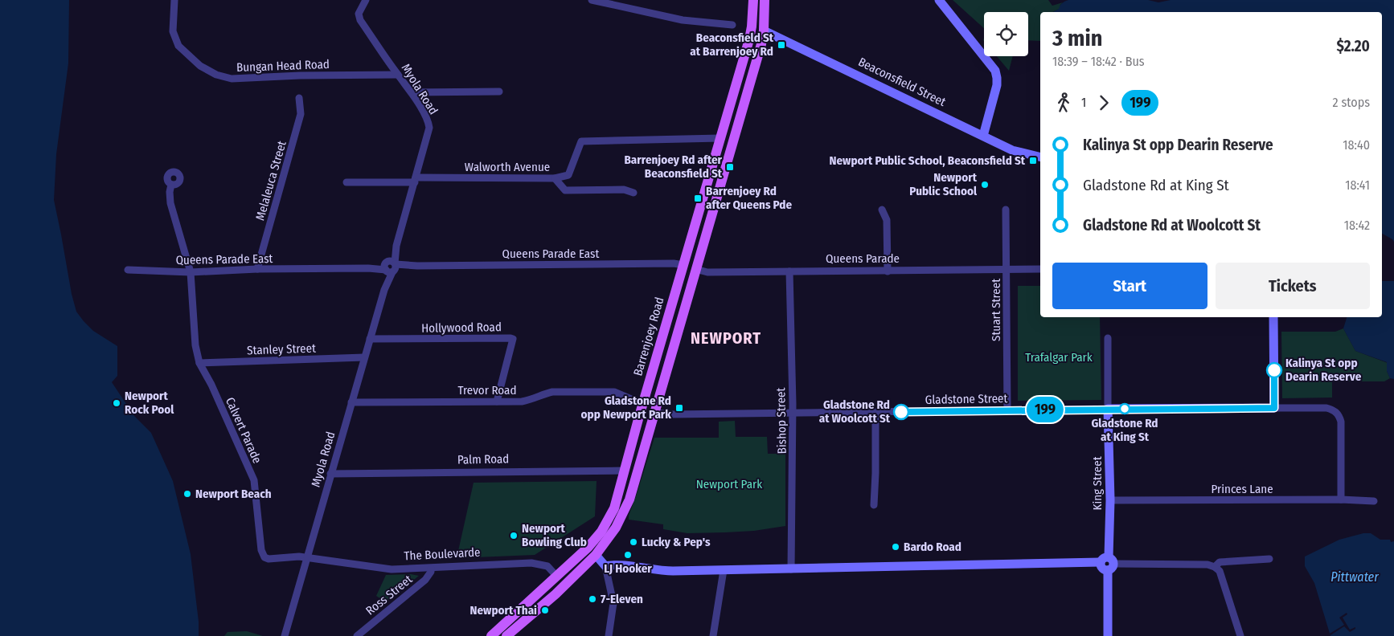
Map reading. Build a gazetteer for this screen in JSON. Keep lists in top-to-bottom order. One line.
{"streets":{"main road":["Beaconsfield Street","Queens Parade","Barrenjoey Road","Palm Road"],"street":["Bungan Head Road","Myola Road","Walworth Avenue","Melaleuca Street","Queens Parade East","Stuart Street","Hollywood Road","Stanley Street","Trevor Road","Gladstone Street","Bishop Street","Calvert Parade","King Street","Princes Lane","The Boulevarde","Ross Street"]},"crossings":[["Bungan Head Road","Myola Road"],["Beaconsfield Street","Barrenjoey Road"],["Myola Road","Walworth Avenue"],["Myola Road","Queens Parade East"],["Myola Road","Hollywood Road"],["Myola Road","Stanley Street"],["Myola Road","Trevor Road"],["Myola Road","Calvert Parade"],["Myola Road","Palm Road"],["Myola Road","The Boulevarde"],["Walworth Avenue","Barrenjoey Road"],["Melaleuca Street","Queens Parade East"],["Queens Parade East","Queens Parade"],["Queens Parade East","Barrenjoey Road"],["Queens Parade East","Calvert Parade"],["Queens Parade","Stuart Street"],["Queens Parade","Barrenjoey Road"],["Queens Parade","Bishop Street"],["Stuart Street","Gladstone Street"],["Hollywood Road","Trevor Road"],["Barrenjoey Road","Trevor Road"],["Barrenjoey Road","Palm Road"],["Barrenjoey Road","The Boulevarde"],["Stanley Street","Calvert Parade"],["Gladstone Street","Bishop Street"],["Gladstone Street","King Street"],["Gladstone Street","Princes Lane"],["Calvert Parade","The Boulevarde"],["King Street","Princes Lane"],["The Boulevarde","Ross Street"]],"districts":["NEWPORT"],"water":["Pittwater"],"parks":["Trafalgar Park","Newport Park"],"places":{"transit":["Beaconsfield St at Barrenjoey Rd","Newport Public School, Beaconsfield St","Barrenjoey Rd after Beaconsfield St","Barrenjoey Rd after Queens Pde","Gladstone Rd opp Newport Park"],"other":["Newport Public School","Kalinya St opp Dearin Reserve","Newport Rock Pool","Gladstone Rd at King St","Gladstone Rd at Woolcott St","Newport Beach","Newport Bowling Club","Lucky & Pep's","Bardo Road","LJ Hooker","7-Eleven","Newport Thai"]},"lines":["bus line 199"],"page":{"on_map":"199","heading":["3 min","18:39 – 18:42 · Bus","$2.20"],"legs":["1","199","2 stops"],"list":[{"name":"Kalinya St opp Dearin Reserve","value":"18:40"},{"name":"Gladstone Rd at King St","value":"18:41"},{"name":"Gladstone Rd at Woolcott St","value":"18:42"}],"buttons":["Start","Tickets"]}}
